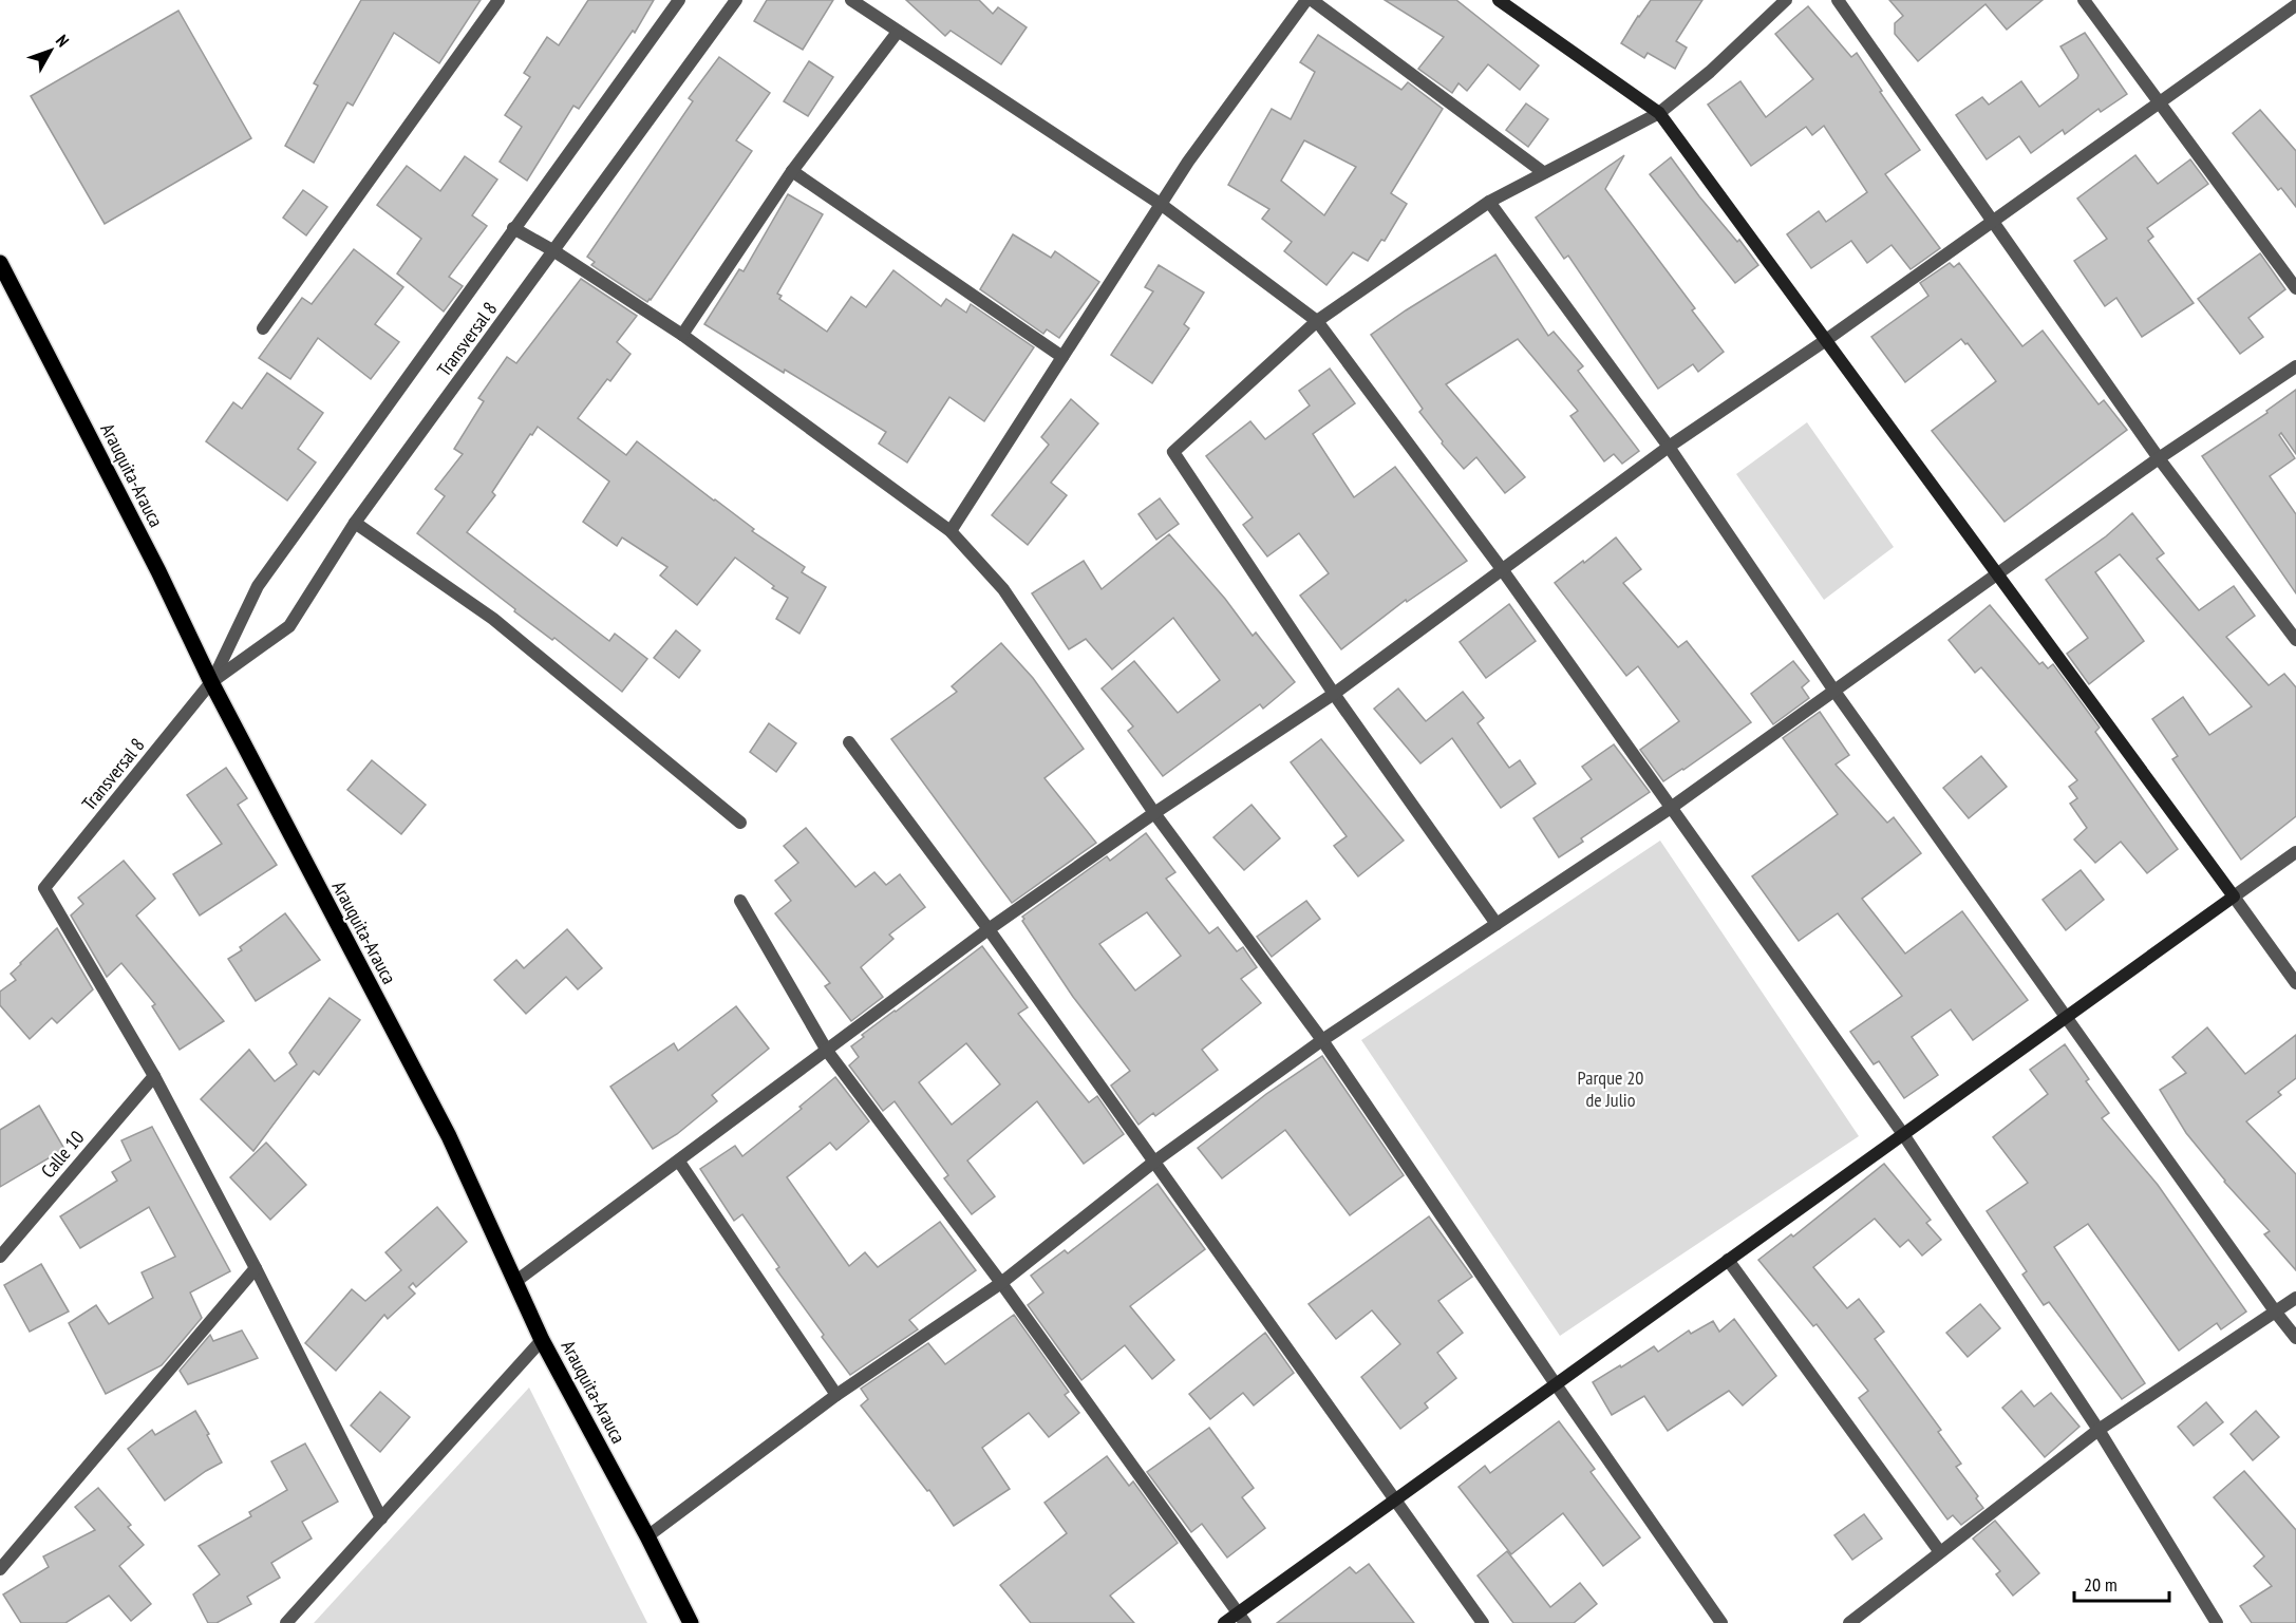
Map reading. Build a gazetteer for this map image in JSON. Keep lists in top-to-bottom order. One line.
{"streets":{"main road":["Arauquita-Arauca"],"street":["Transversal 8","Calle 10"]},"crossings":[["Transversal 8","Arauquita-Arauca"],["Transversal 8","Calle 10"]],"parks":["Parque 20 de Julio"],"scale_bar":"20 m","north":"top right"}
